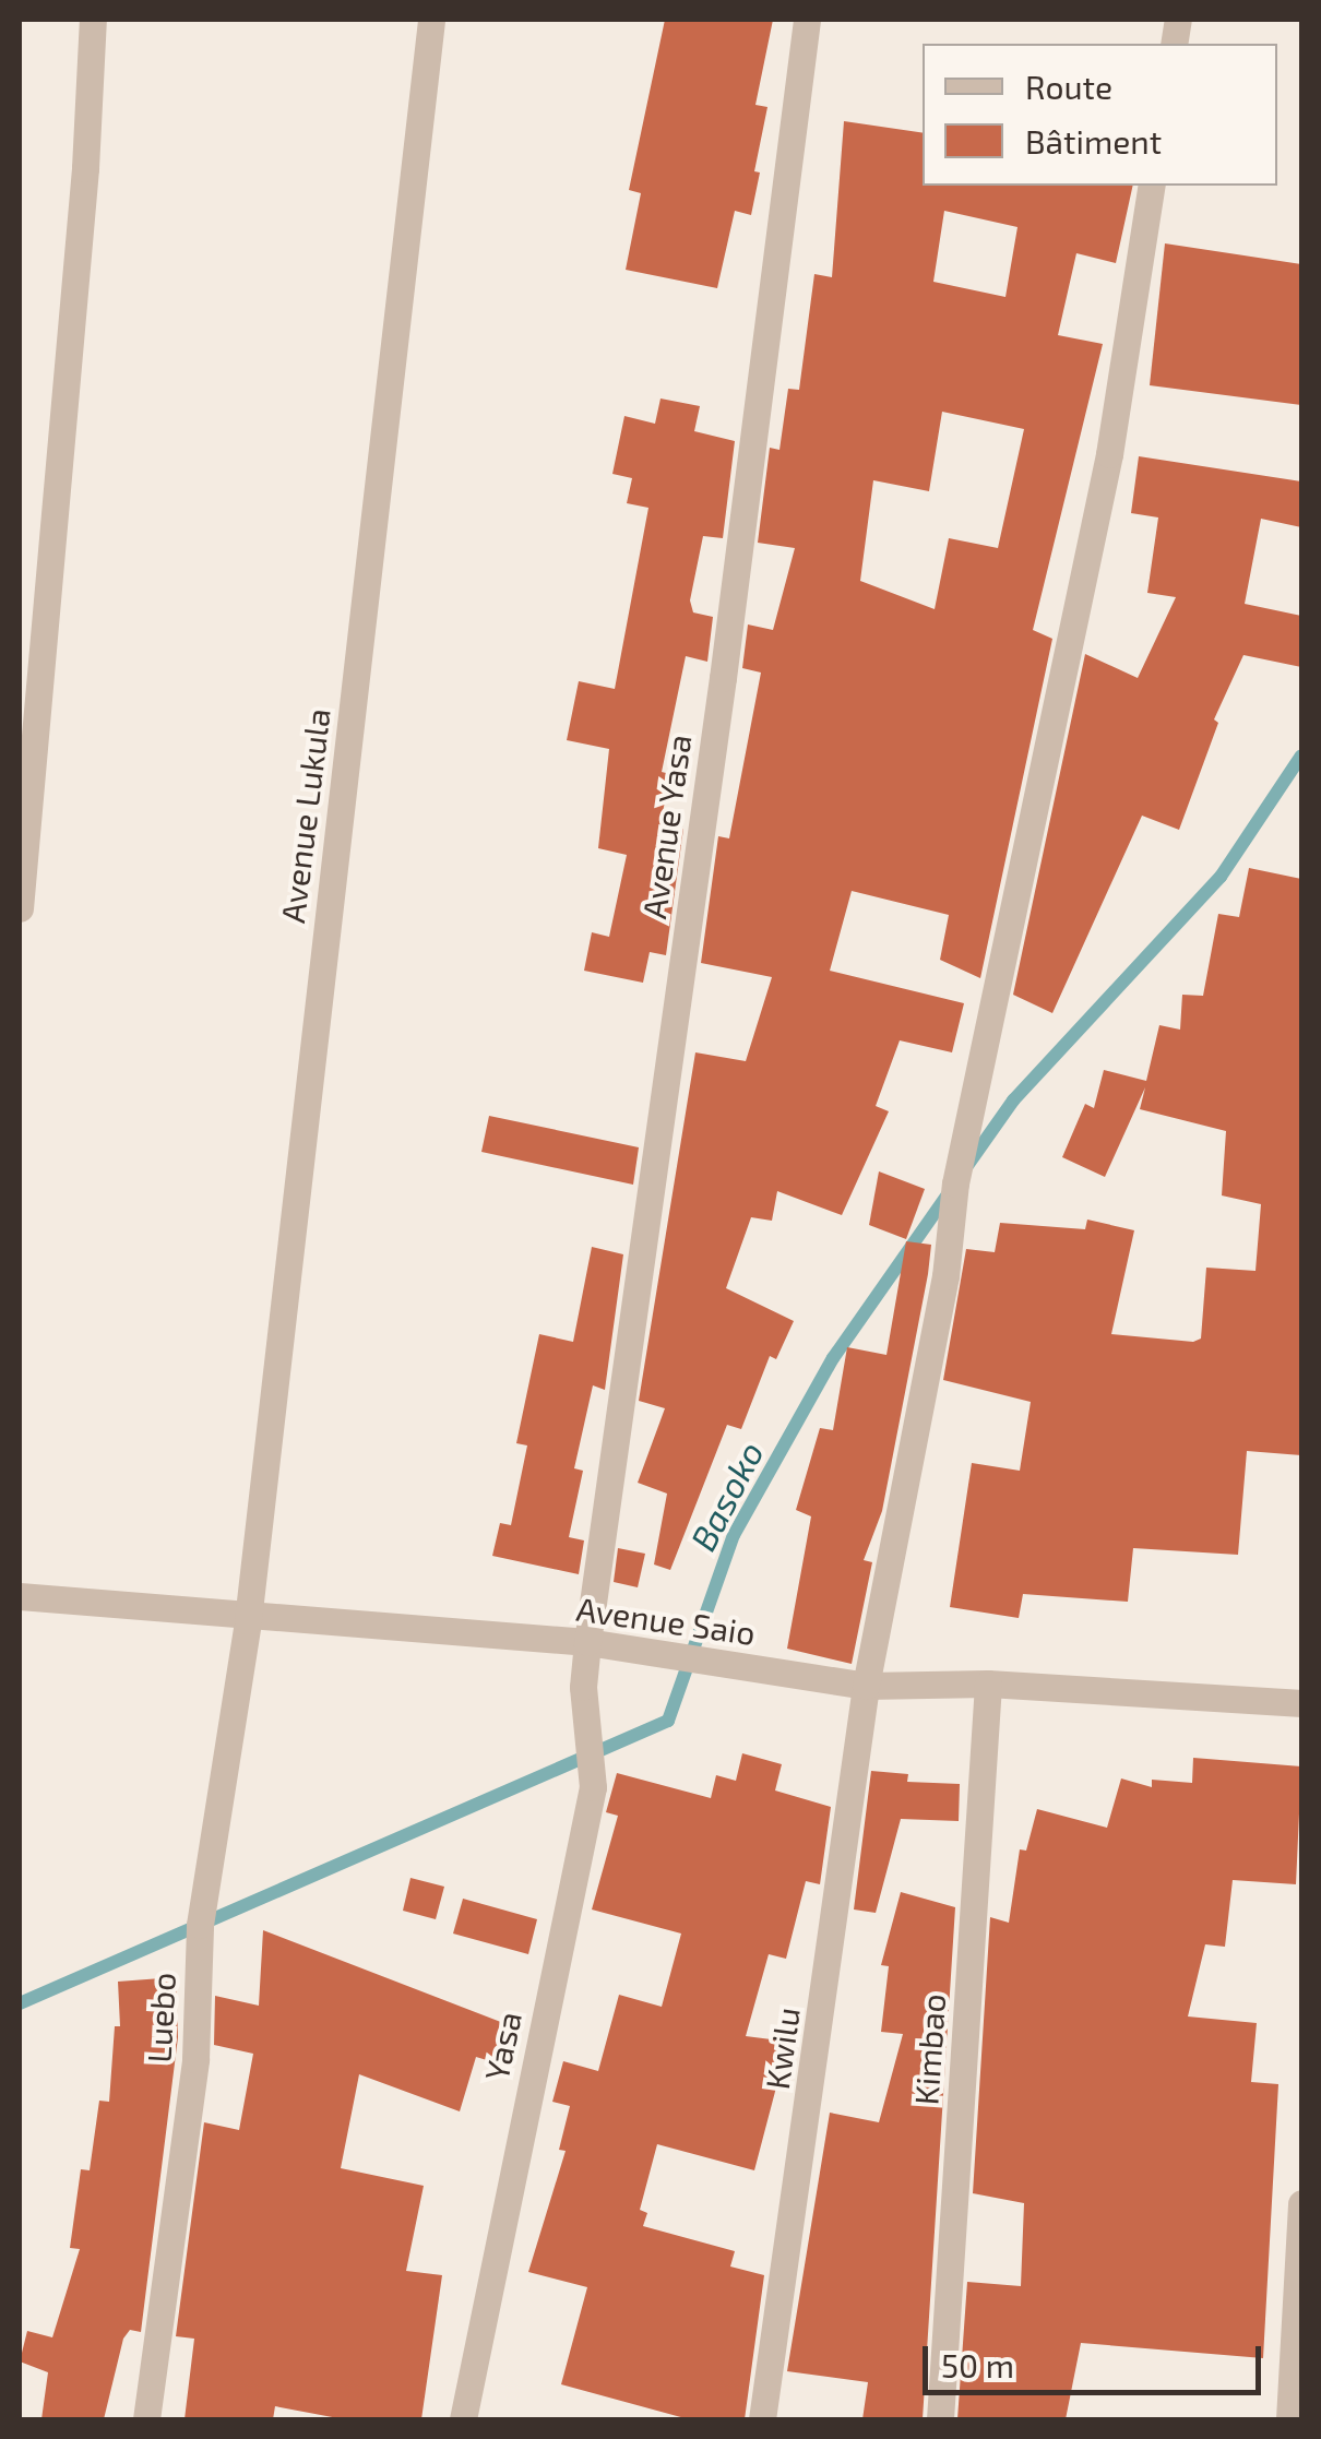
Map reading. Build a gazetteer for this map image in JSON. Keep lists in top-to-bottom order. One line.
{"streets":{"street":["Avenue Lukula","Avenue Yasa","Avenue Saio","Luebo","Yasa","Kwilu","Kimbao"]},"crossings":[["Avenue Lukula","Avenue Saio"],["Avenue Lukula","Luebo"],["Avenue Yasa","Avenue Saio"],["Avenue Yasa","Yasa"],["Avenue Saio","Luebo"],["Avenue Saio","Yasa"],["Avenue Saio","Kwilu"],["Avenue Saio","Kimbao"]],"water":["Basoko"],"legend":["Route","Bâtiment"],"scale_bar":"50 m"}
